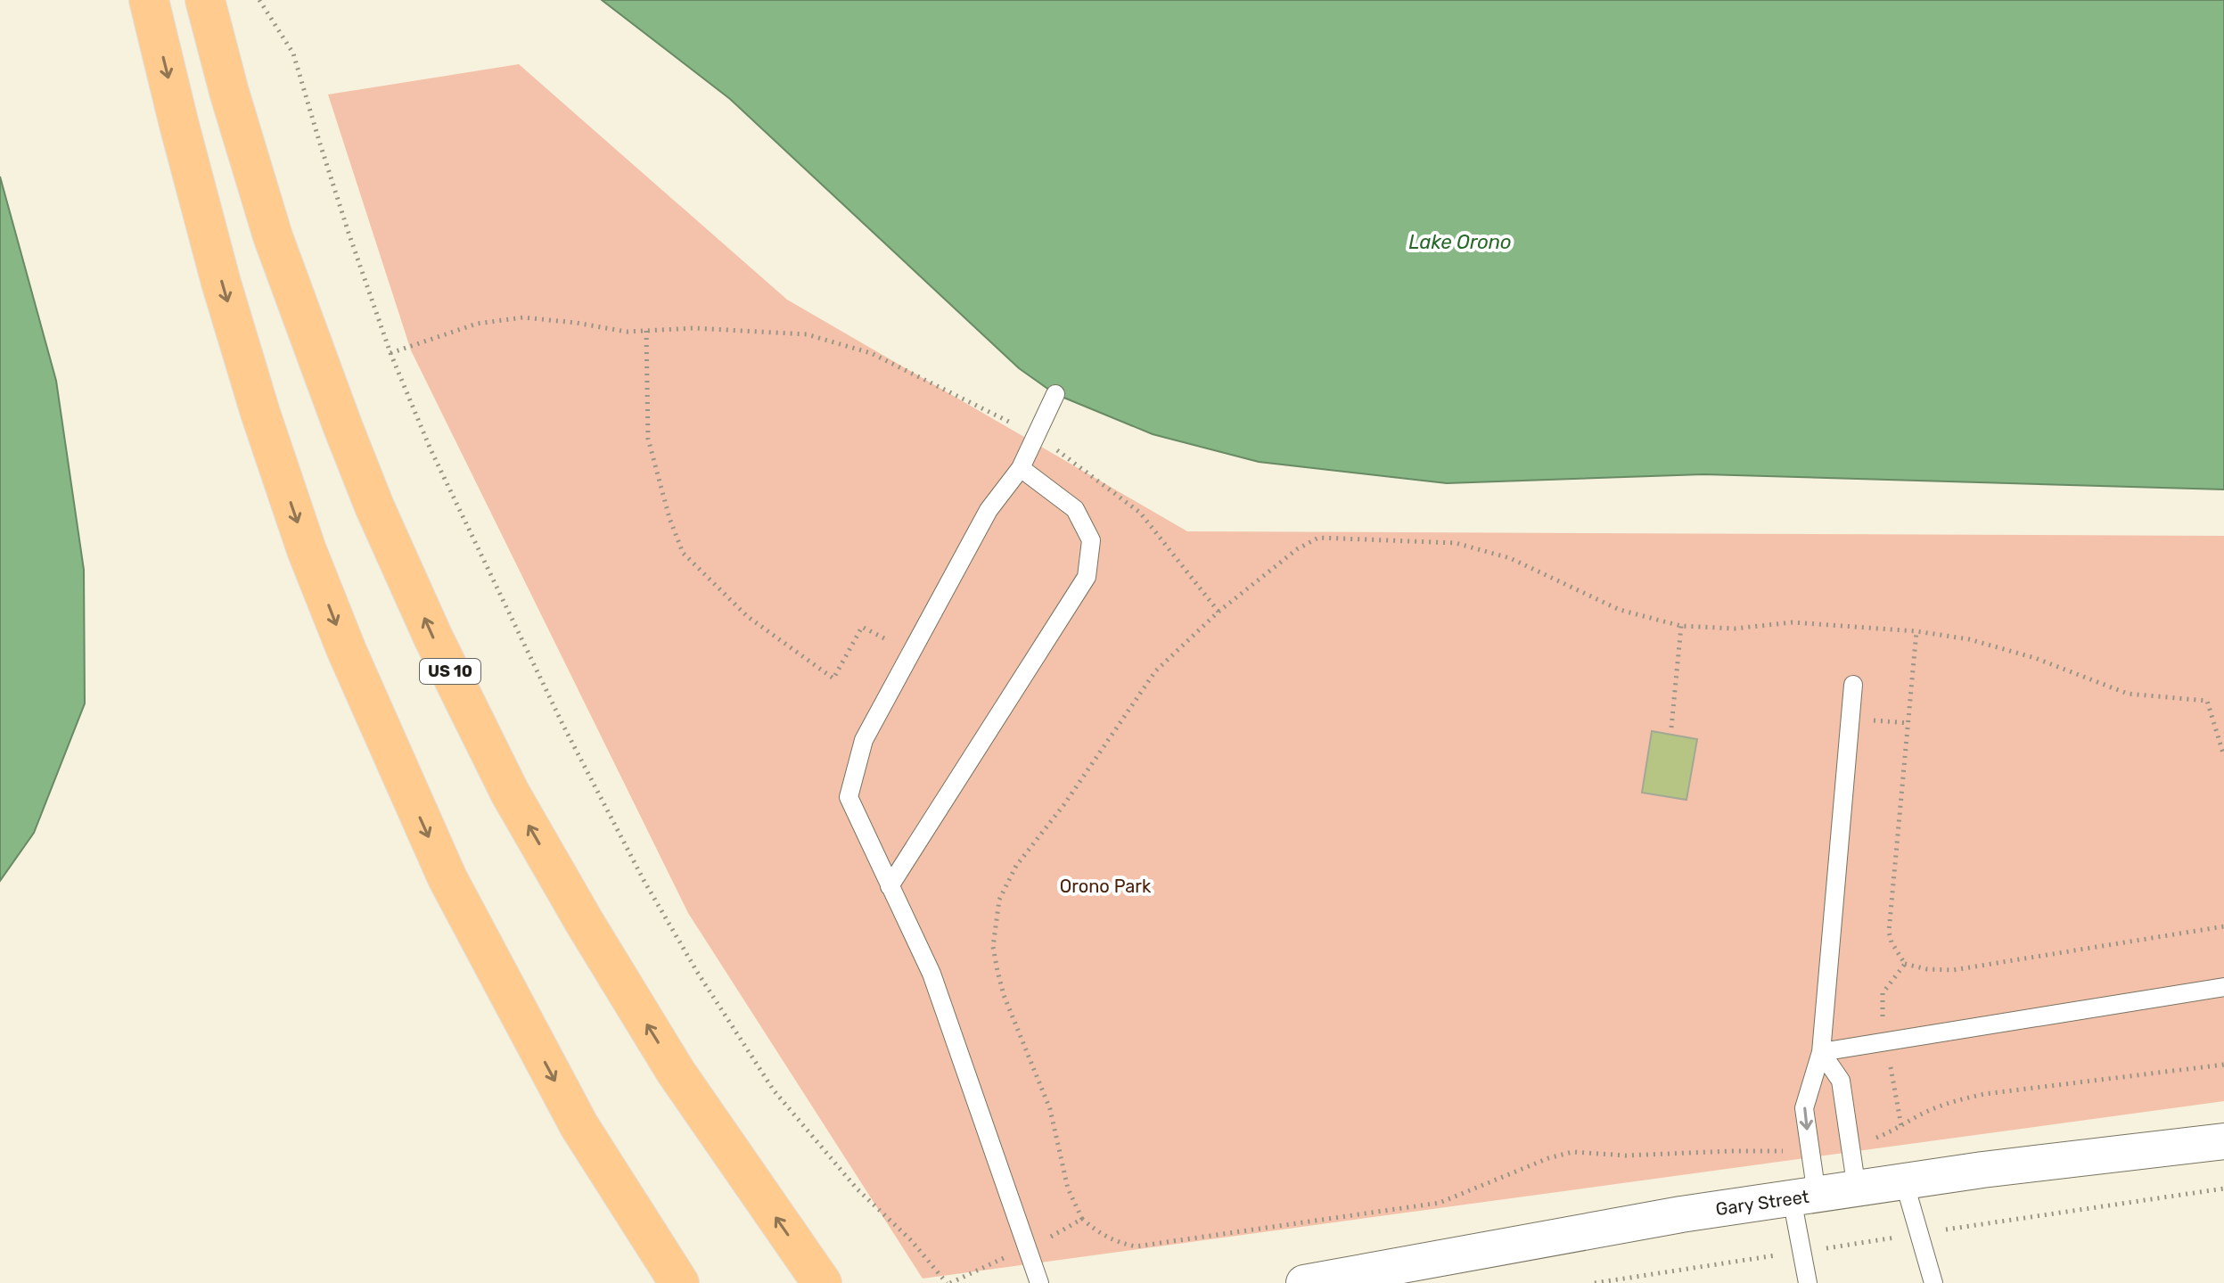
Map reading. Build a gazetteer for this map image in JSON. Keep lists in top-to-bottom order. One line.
{"streets":{"highway":["US 10"],"street":["Gary Street"]},"water":["Lake Orono"],"parks":["Orono Park"]}
